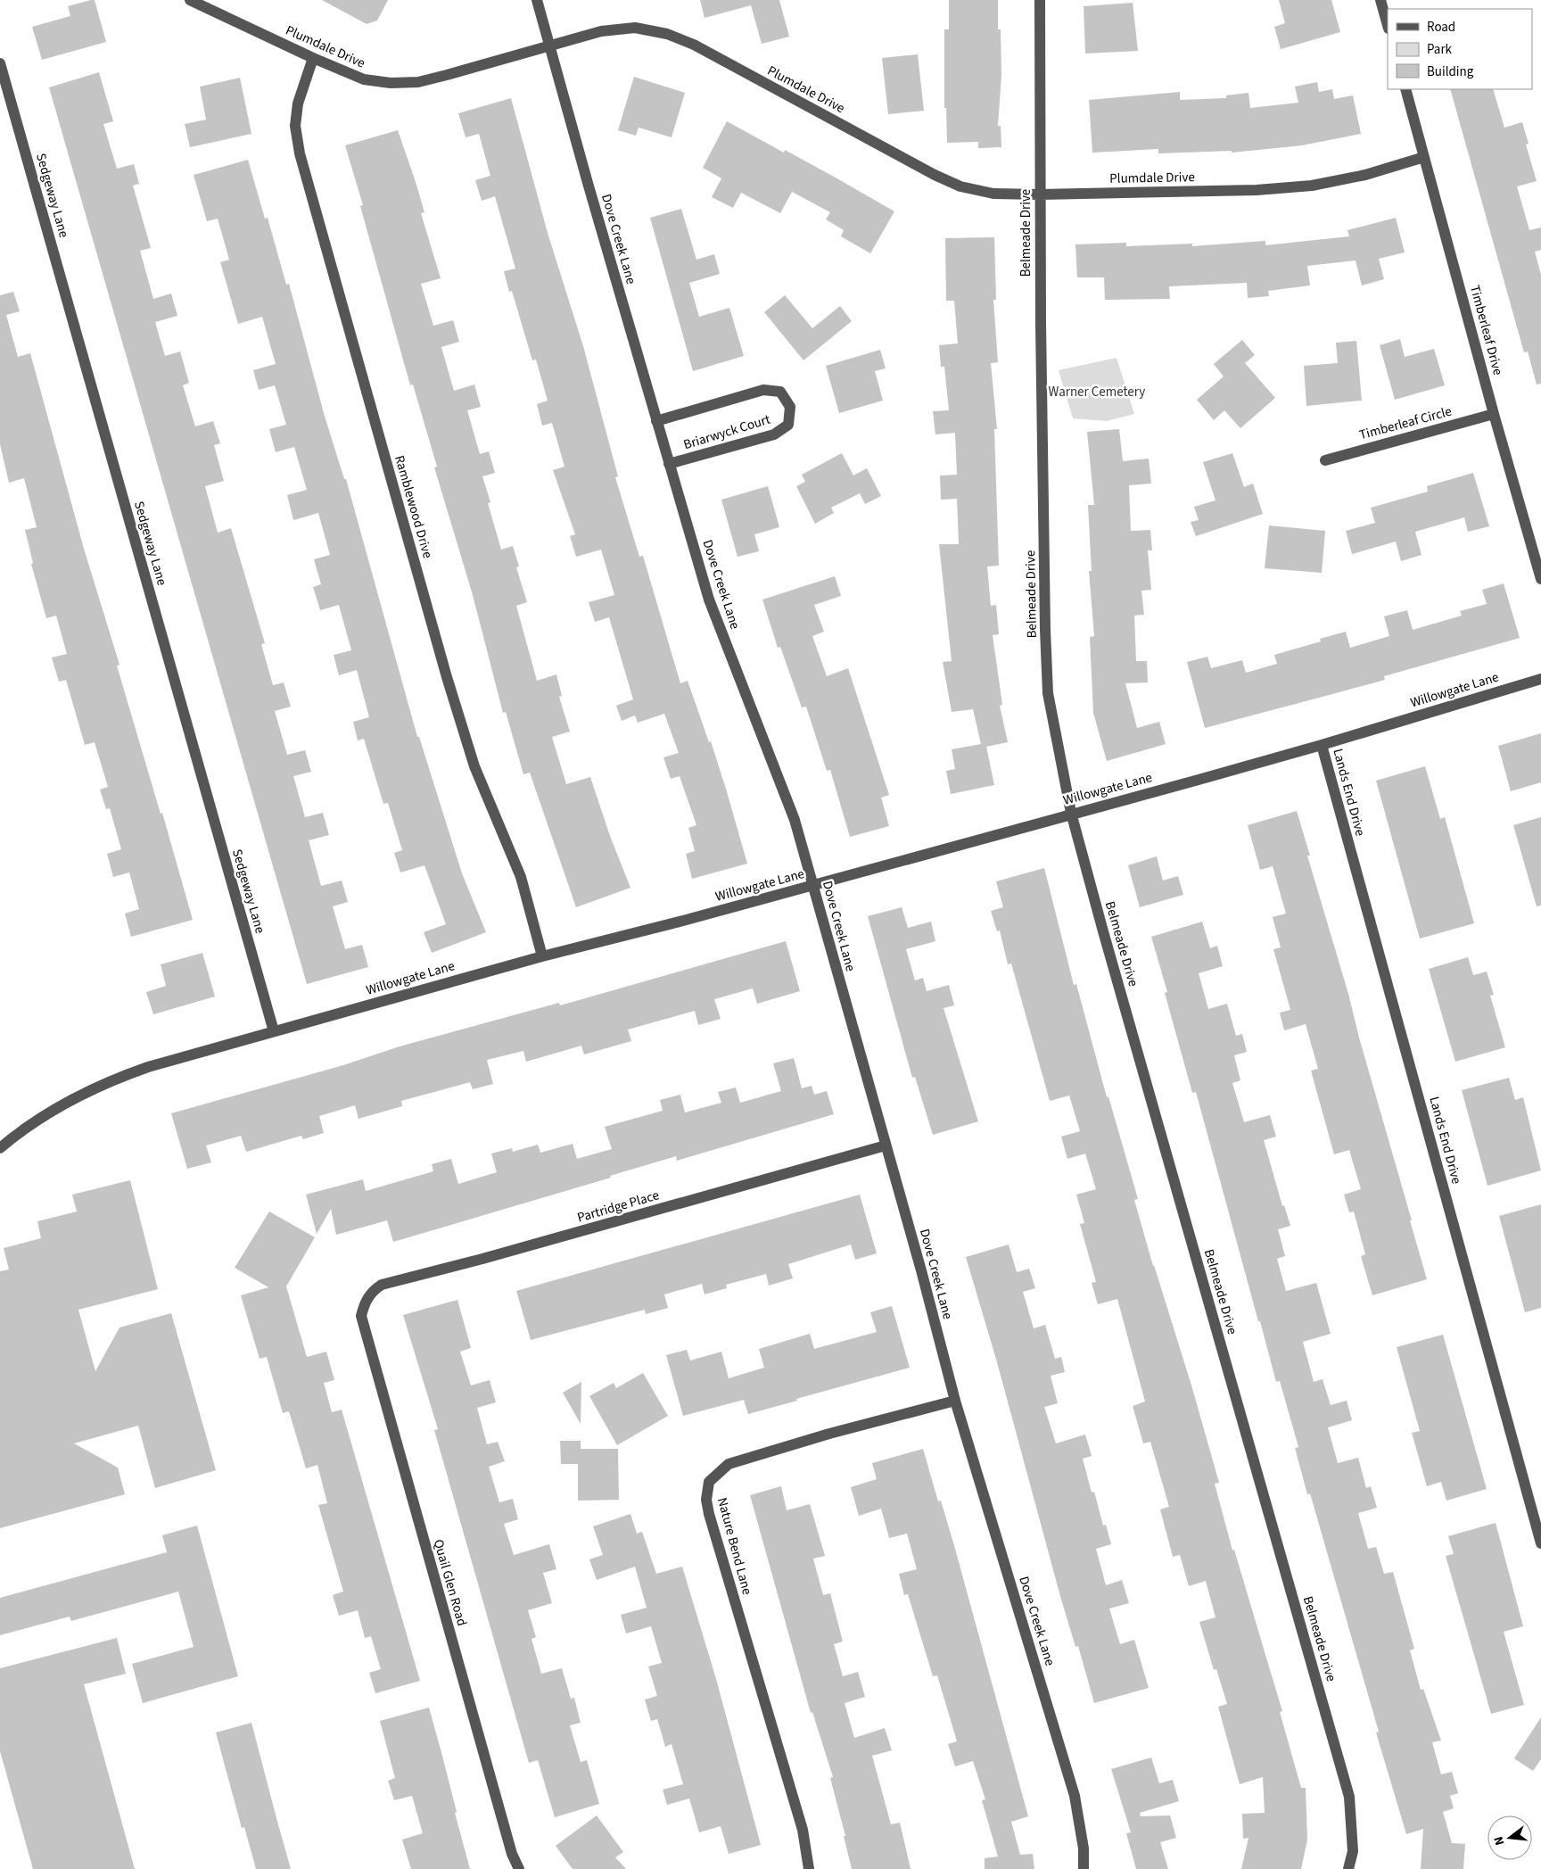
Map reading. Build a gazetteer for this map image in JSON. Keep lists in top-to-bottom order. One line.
{"streets":{"street":["Plumdale Drive","Sedgeway Lane","Belmeade Drive","Dove Creek Lane","Timberleaf Drive","Timberleaf Circle","Briarwyck Court","Ramblewood Drive","Willowgate Lane","Lands End Drive","Partridge Place","Nature Bend Lane","Quail Glen Road"]},"crossings":[["Plumdale Drive","Belmeade Drive"],["Plumdale Drive","Dove Creek Lane"],["Plumdale Drive","Timberleaf Drive"],["Plumdale Drive","Ramblewood Drive"],["Sedgeway Lane","Willowgate Lane"],["Belmeade Drive","Willowgate Lane"],["Dove Creek Lane","Briarwyck Court"],["Dove Creek Lane","Willowgate Lane"],["Dove Creek Lane","Partridge Place"],["Dove Creek Lane","Nature Bend Lane"],["Timberleaf Drive","Timberleaf Circle"],["Ramblewood Drive","Willowgate Lane"],["Willowgate Lane","Lands End Drive"],["Partridge Place","Quail Glen Road"]],"parks":["Warner Cemetery"],"legend":["Road","Park","Building"],"north":"left"}
